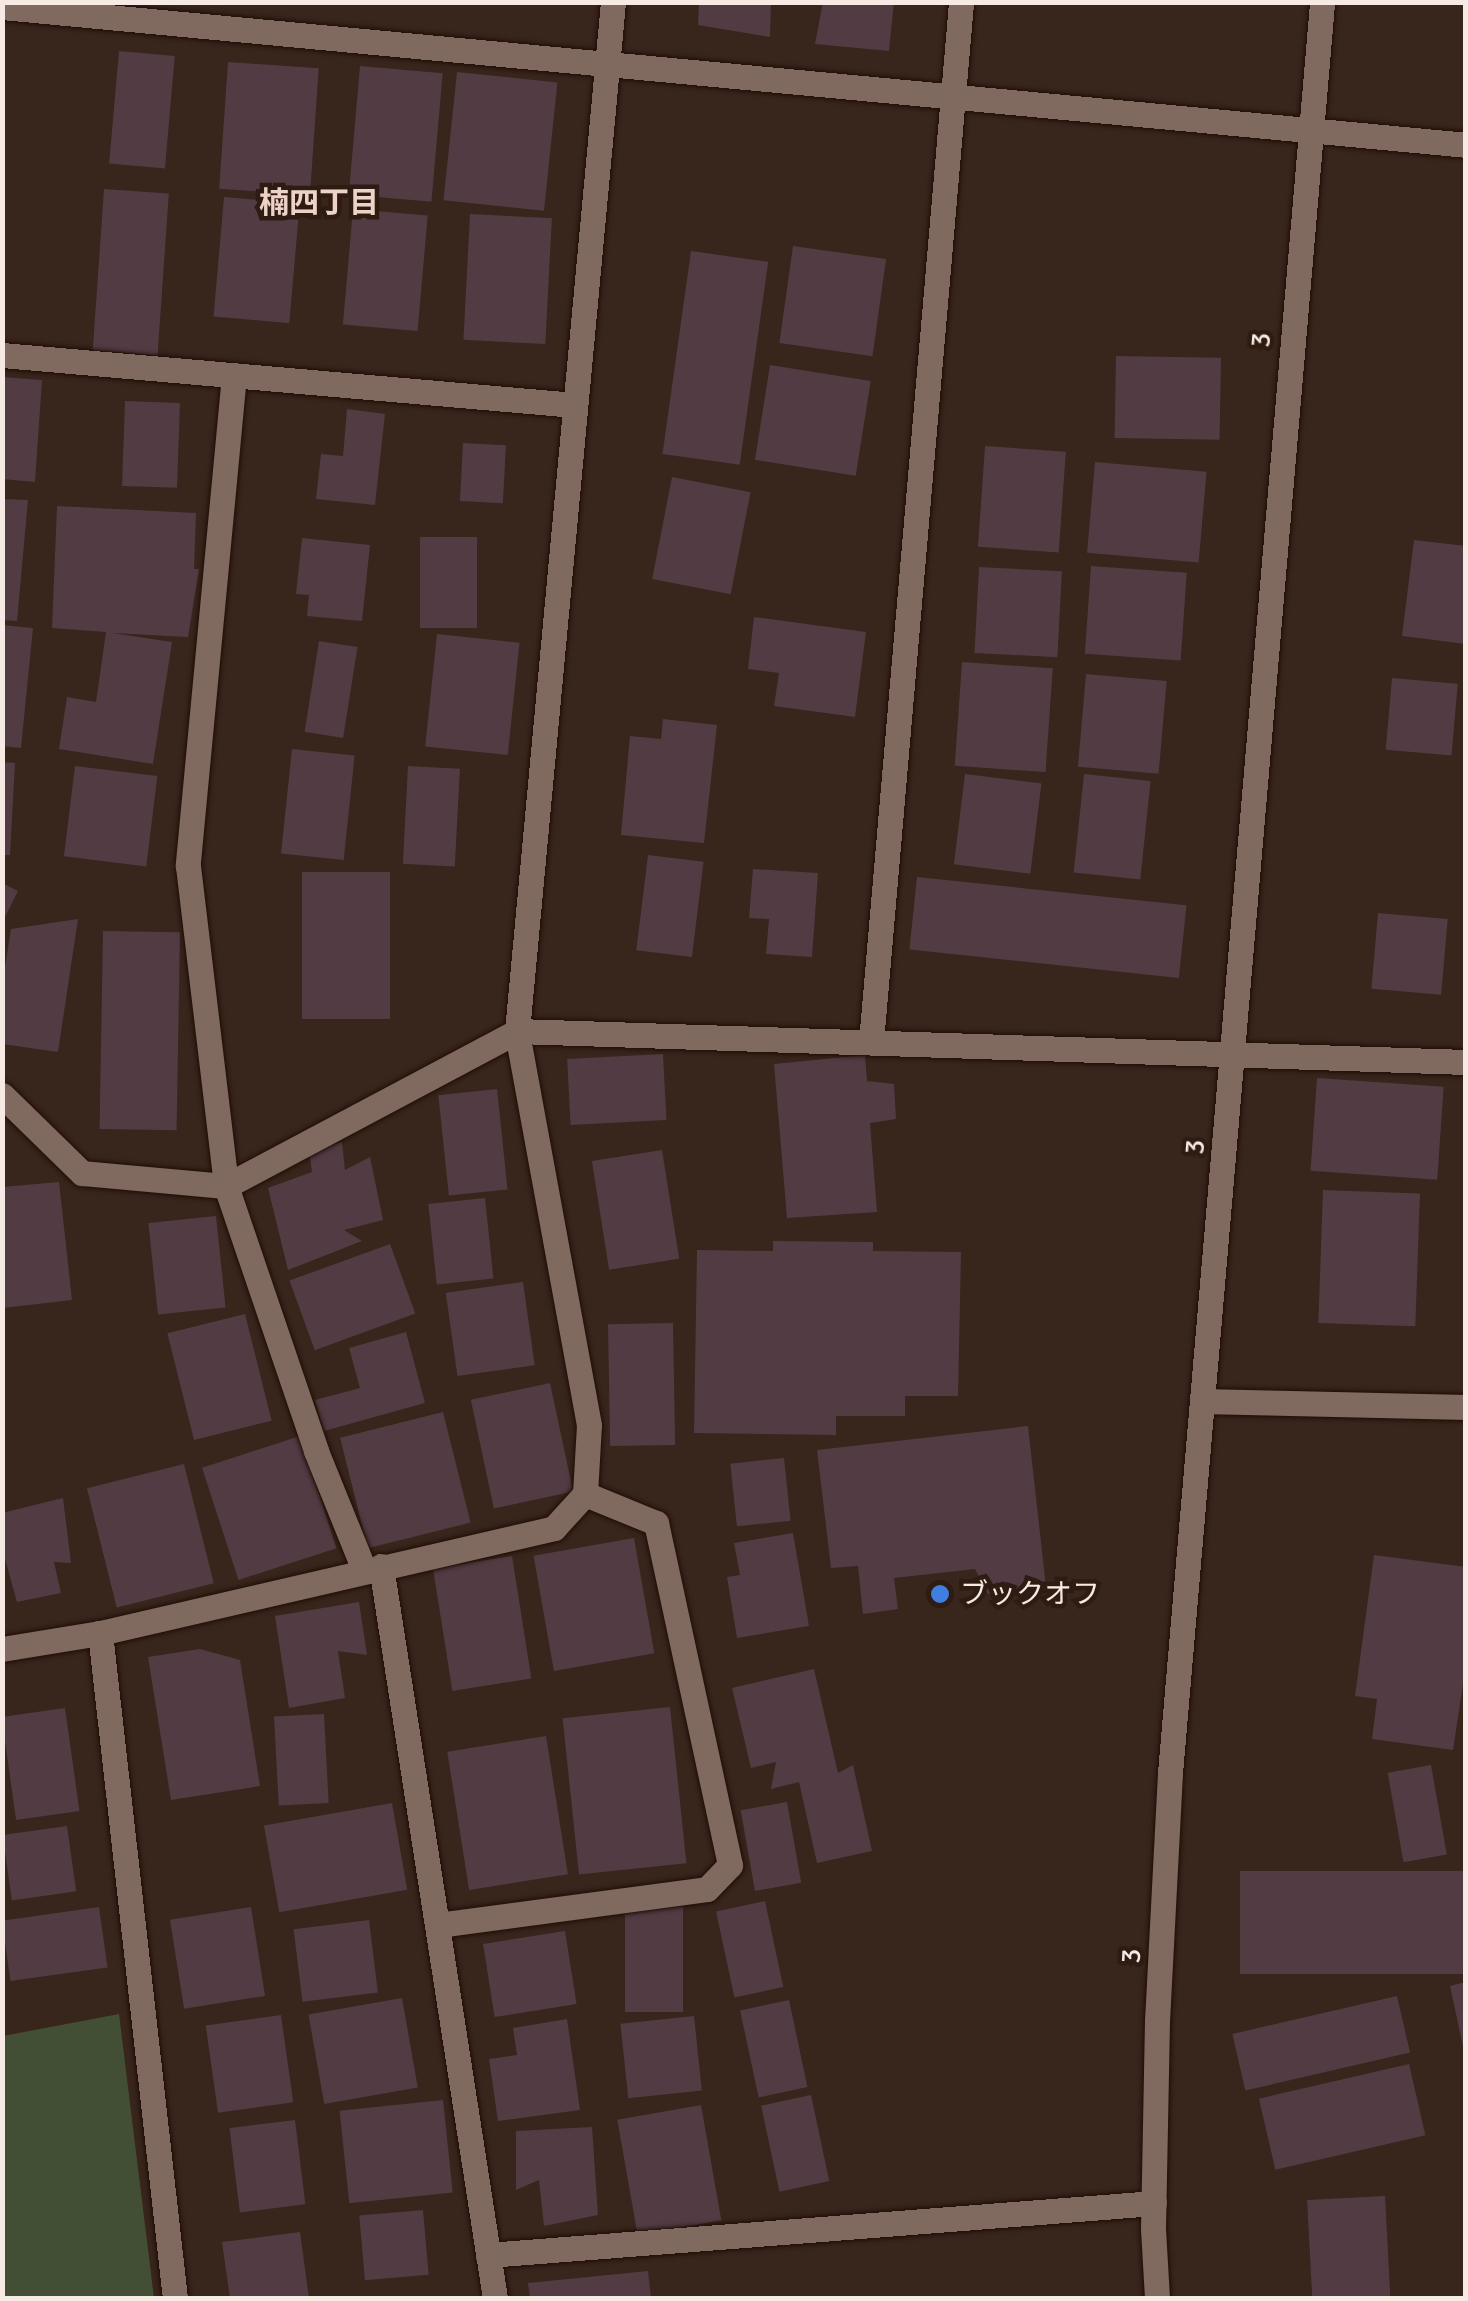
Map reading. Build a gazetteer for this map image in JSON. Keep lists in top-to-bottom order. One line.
{"streets":{"street":["3"]},"districts":["楠四丁目"],"places":["ブックオフ"]}
